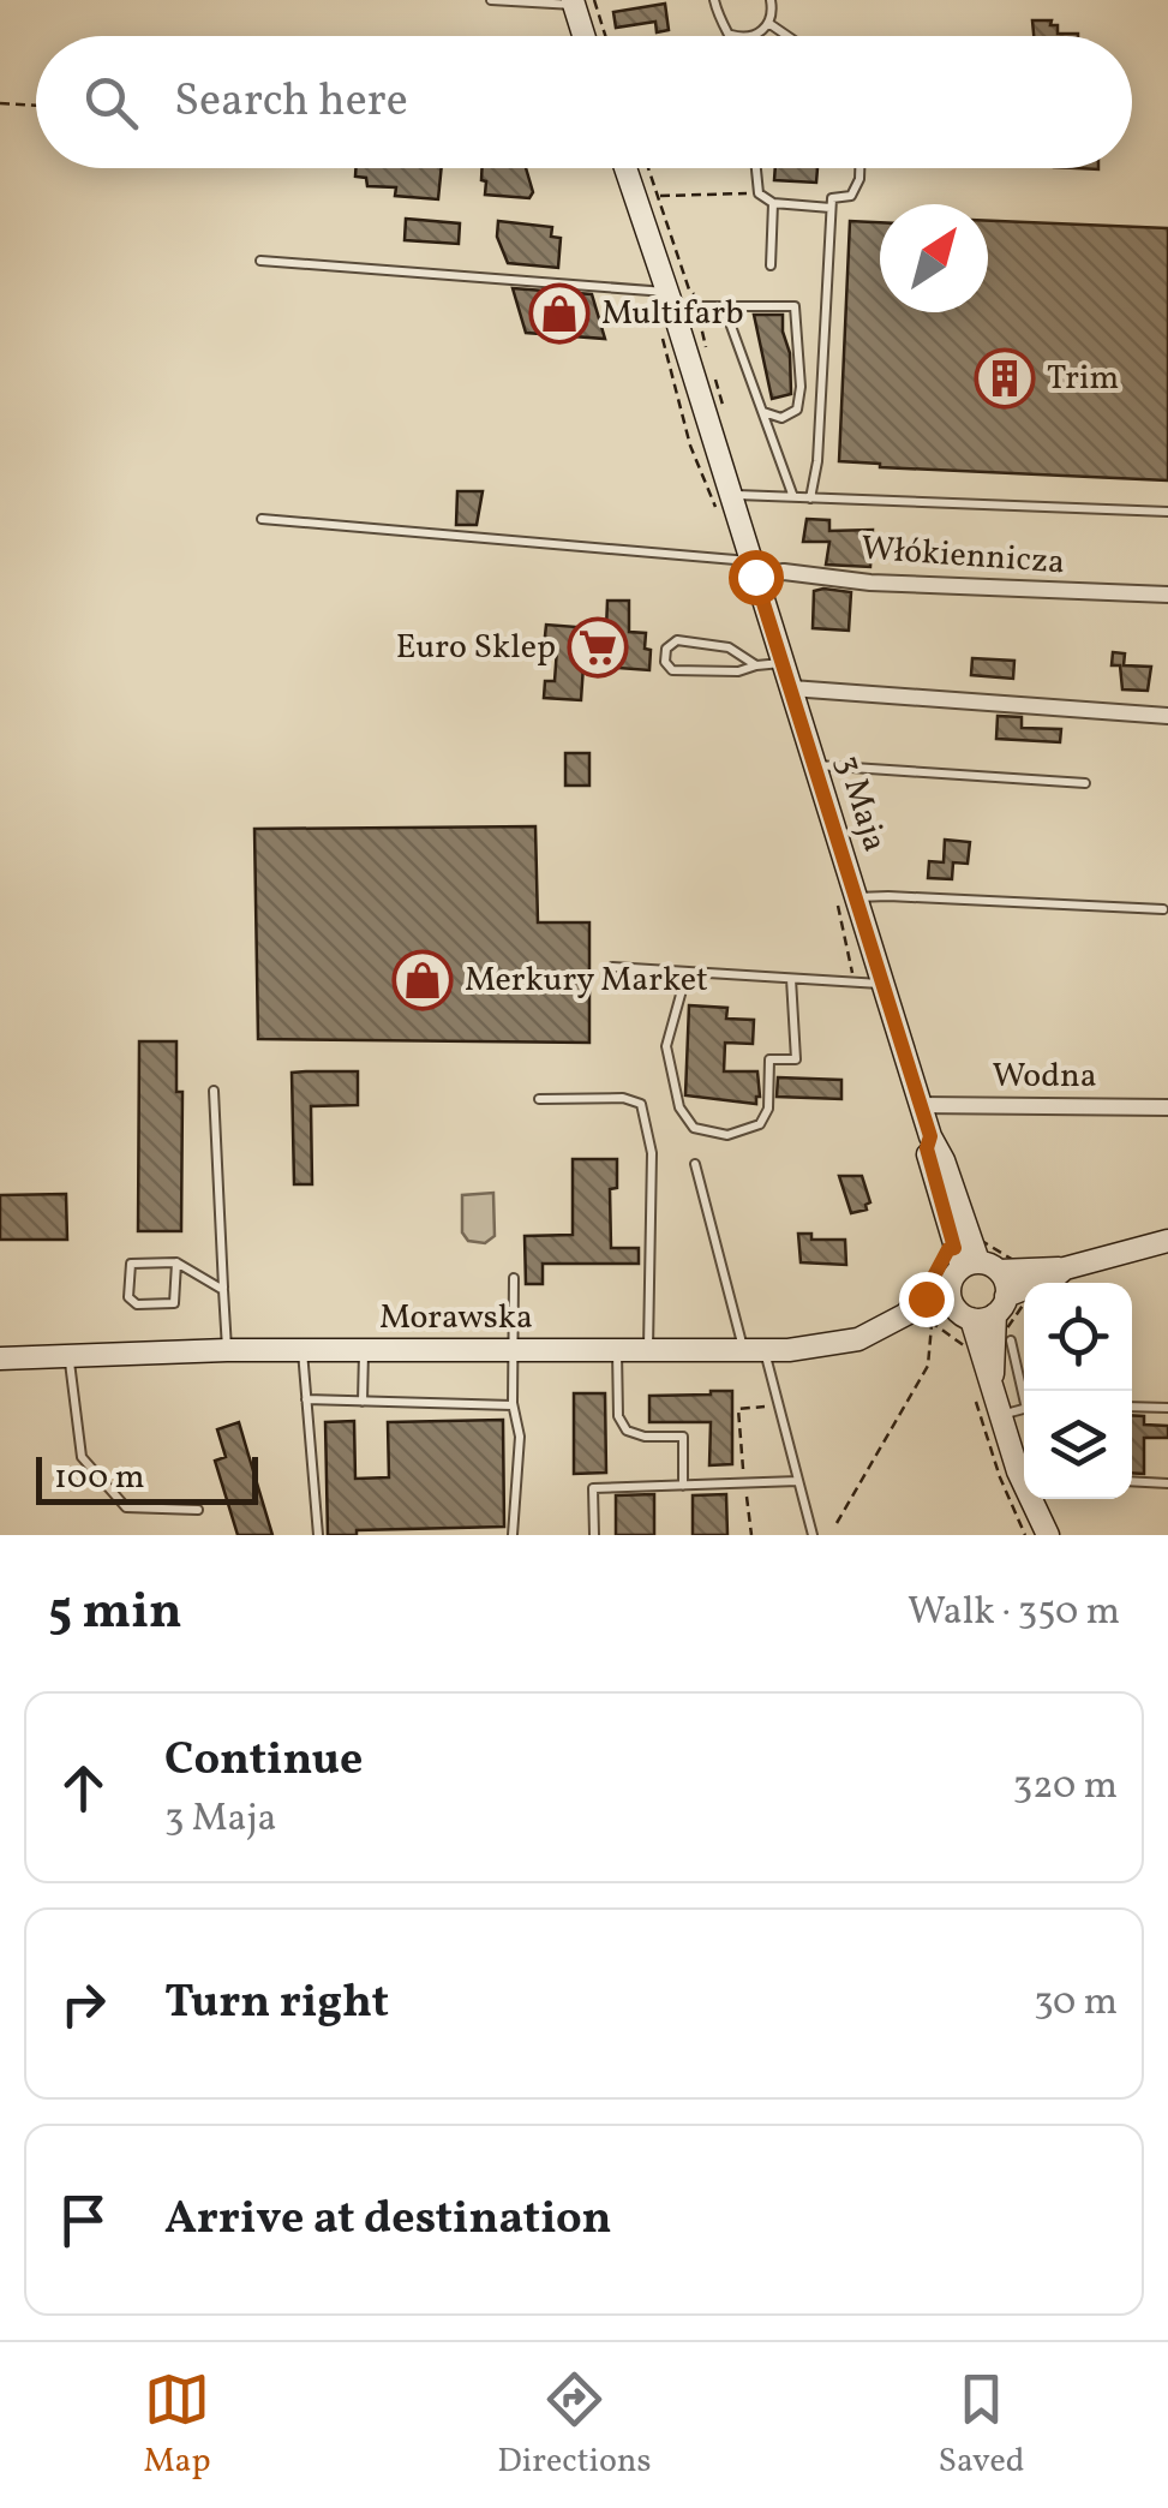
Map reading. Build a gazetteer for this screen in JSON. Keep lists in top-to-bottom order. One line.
{"streets":{"street":["Włókiennicza","3 Maja","Wodna","Morawska"]},"crossings":[["Włókiennicza","3 Maja"],["3 Maja","Wodna"],["3 Maja","Morawska"]],"places":{"shop":["Multifarb","Merkury Market"],"building":["Trim"],"supermarket":["Euro Sklep"]},"scale_bar":"100 m","north":"top right","page":{"search":"Search here","scale":"100 m","heading":["5 min","Walk · 350 m"],"list":[["Continue","3 Maja","320 m"],["Turn right","30 m"],"Arrive at destination"],"nav":["Map","Directions","Saved"]}}
